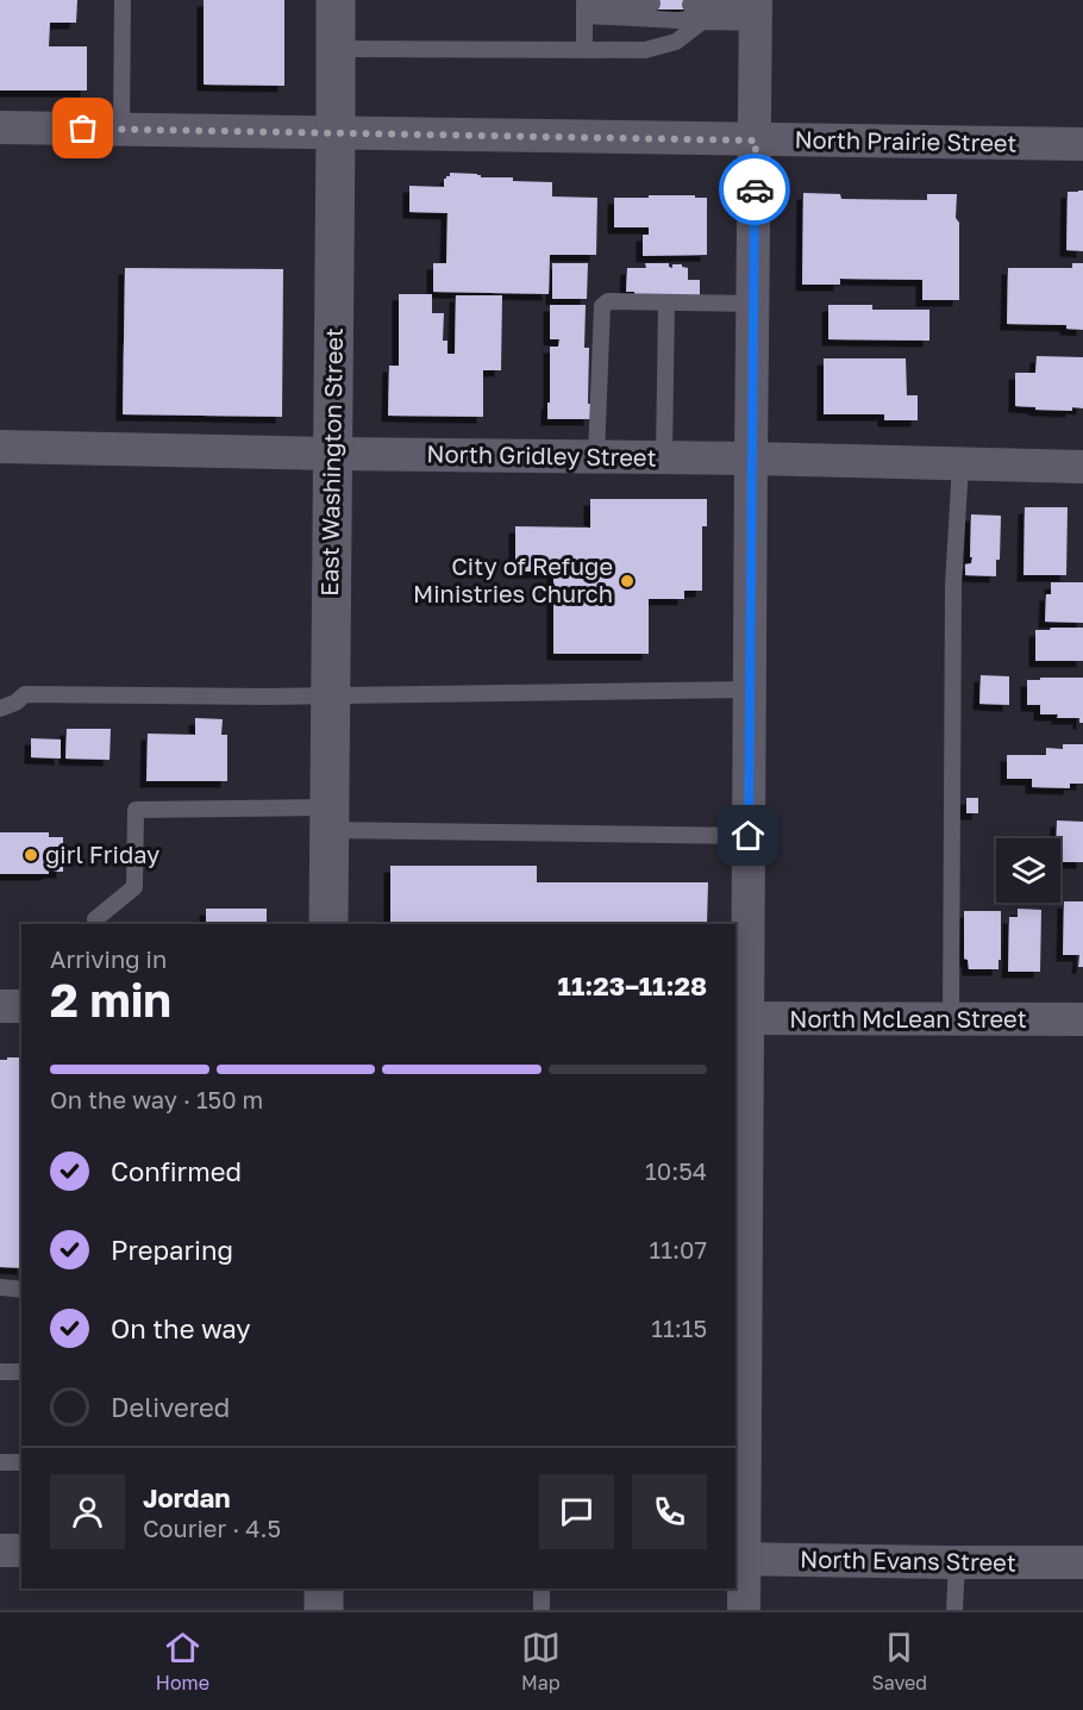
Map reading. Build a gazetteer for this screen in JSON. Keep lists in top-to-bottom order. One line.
{"streets":{"main road":["East Washington Street"],"street":["North Prairie Street","North Gridley Street","North McLean Street","North Evans Street"]},"crossings":[["North Prairie Street","East Washington Street"],["North Gridley Street","East Washington Street"]],"places":["City of Refuge Ministries Church","girl Friday"],"page":{"heading":["2 min","Arriving in","11:23–11:28"],"panel":["Jordan","Courier · 4.5"],"bar":"On the way · 150 m","list":[["Confirmed","10:54"],["Preparing","11:07"],["On the way","11:15"],"Delivered"],"tabs":["Home","Map","Saved"]}}
